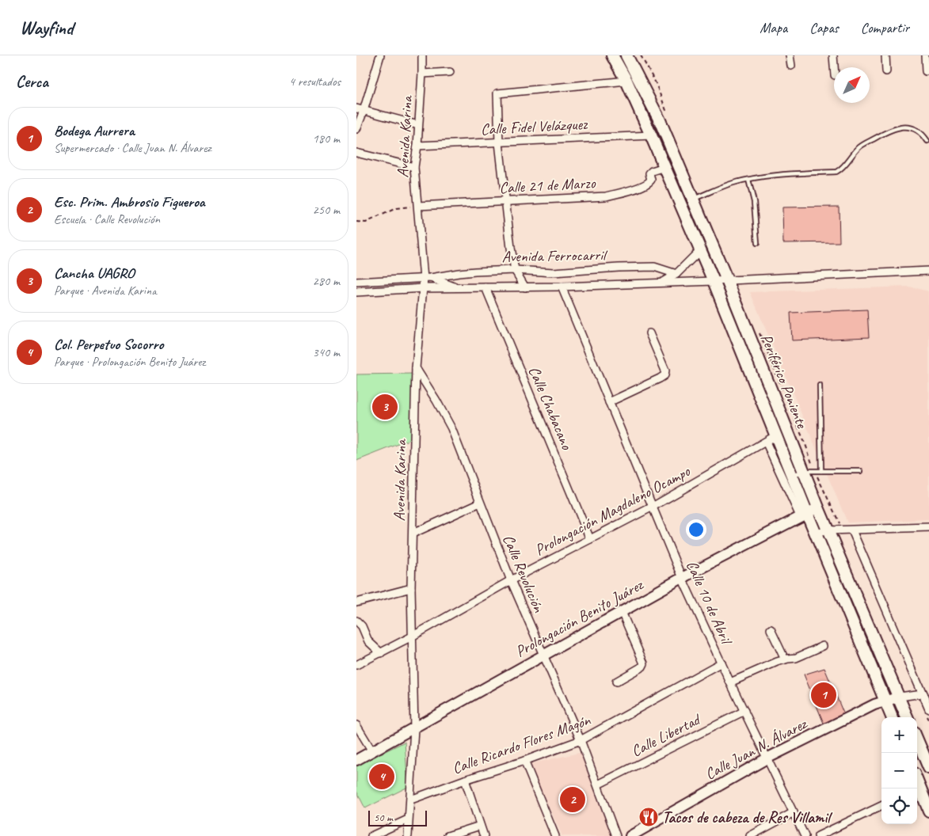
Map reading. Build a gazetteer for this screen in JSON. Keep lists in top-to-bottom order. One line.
{"streets":{"main road":["Periférico Poniente"],"street":["Calle Fidel Velázquez","Avenida Karina","Calle 21 de Marzo","Avenida Ferrocarril","Calle Chabacano","Prolongación Magdaleno Ocampo","Calle Revolución","Calle 10 de Abril","Prolongación Benito Juárez","Calle Libertad","Calle Ricardo Flores Magón","Calle Juan N. Álvarez"]},"crossings":[["Calle Fidel Velázquez","Avenida Karina"],["Calle Fidel Velázquez","Periférico Poniente"],["Avenida Karina","Calle 21 de Marzo"],["Avenida Karina","Avenida Ferrocarril"],["Avenida Karina","Prolongación Magdaleno Ocampo"],["Avenida Karina","Calle Revolución"],["Avenida Karina","Prolongación Benito Juárez"],["Avenida Karina","Calle Ricardo Flores Magón"],["Calle 21 de Marzo","Periférico Poniente"],["Periférico Poniente","Prolongación Magdaleno Ocampo"],["Periférico Poniente","Prolongación Benito Juárez"],["Periférico Poniente","Calle Juan N. Álvarez"],["Calle Chabacano","Prolongación Magdaleno Ocampo"],["Prolongación Magdaleno Ocampo","Calle Revolución"],["Prolongación Magdaleno Ocampo","Calle 10 de Abril"],["Calle Revolución","Prolongación Benito Juárez"],["Calle Revolución","Calle Libertad"],["Calle Revolución","Calle Ricardo Flores Magón"],["Calle 10 de Abril","Prolongación Benito Juárez"],["Calle 10 de Abril","Calle Libertad"],["Calle 10 de Abril","Calle Ricardo Flores Magón"],["Calle 10 de Abril","Calle Juan N. Álvarez"]],"places":{"restaurant":["Tacos de cabeza de Res Villamil"]},"scale_bar":"50 m","north":"top right","page":{"header":"Wayfind","nav":["Mapa","Capas","Compartir"],"heading":["Cerca","4 resultados"],"list":[{"mark":"1","name":"Bodega Aurrera","note":"Supermercado · Calle Juan N. Álvarez","value":"180 m"},{"mark":"2","name":"Esc. Prim. Ambrosio Figueroa","note":"Escuela · Calle Revolución","value":"250 m"},{"mark":"3","name":"Cancha UAGRO","note":"Parque · Avenida Karina","value":"280 m"},{"mark":"4","name":"Col. Perpetuo Socorro","note":"Parque · Prolongación Benito Juárez","value":"340 m"}],"pins":["3","1","4","2"],"map_buttons":["+","−"],"scale":"50 m"}}
